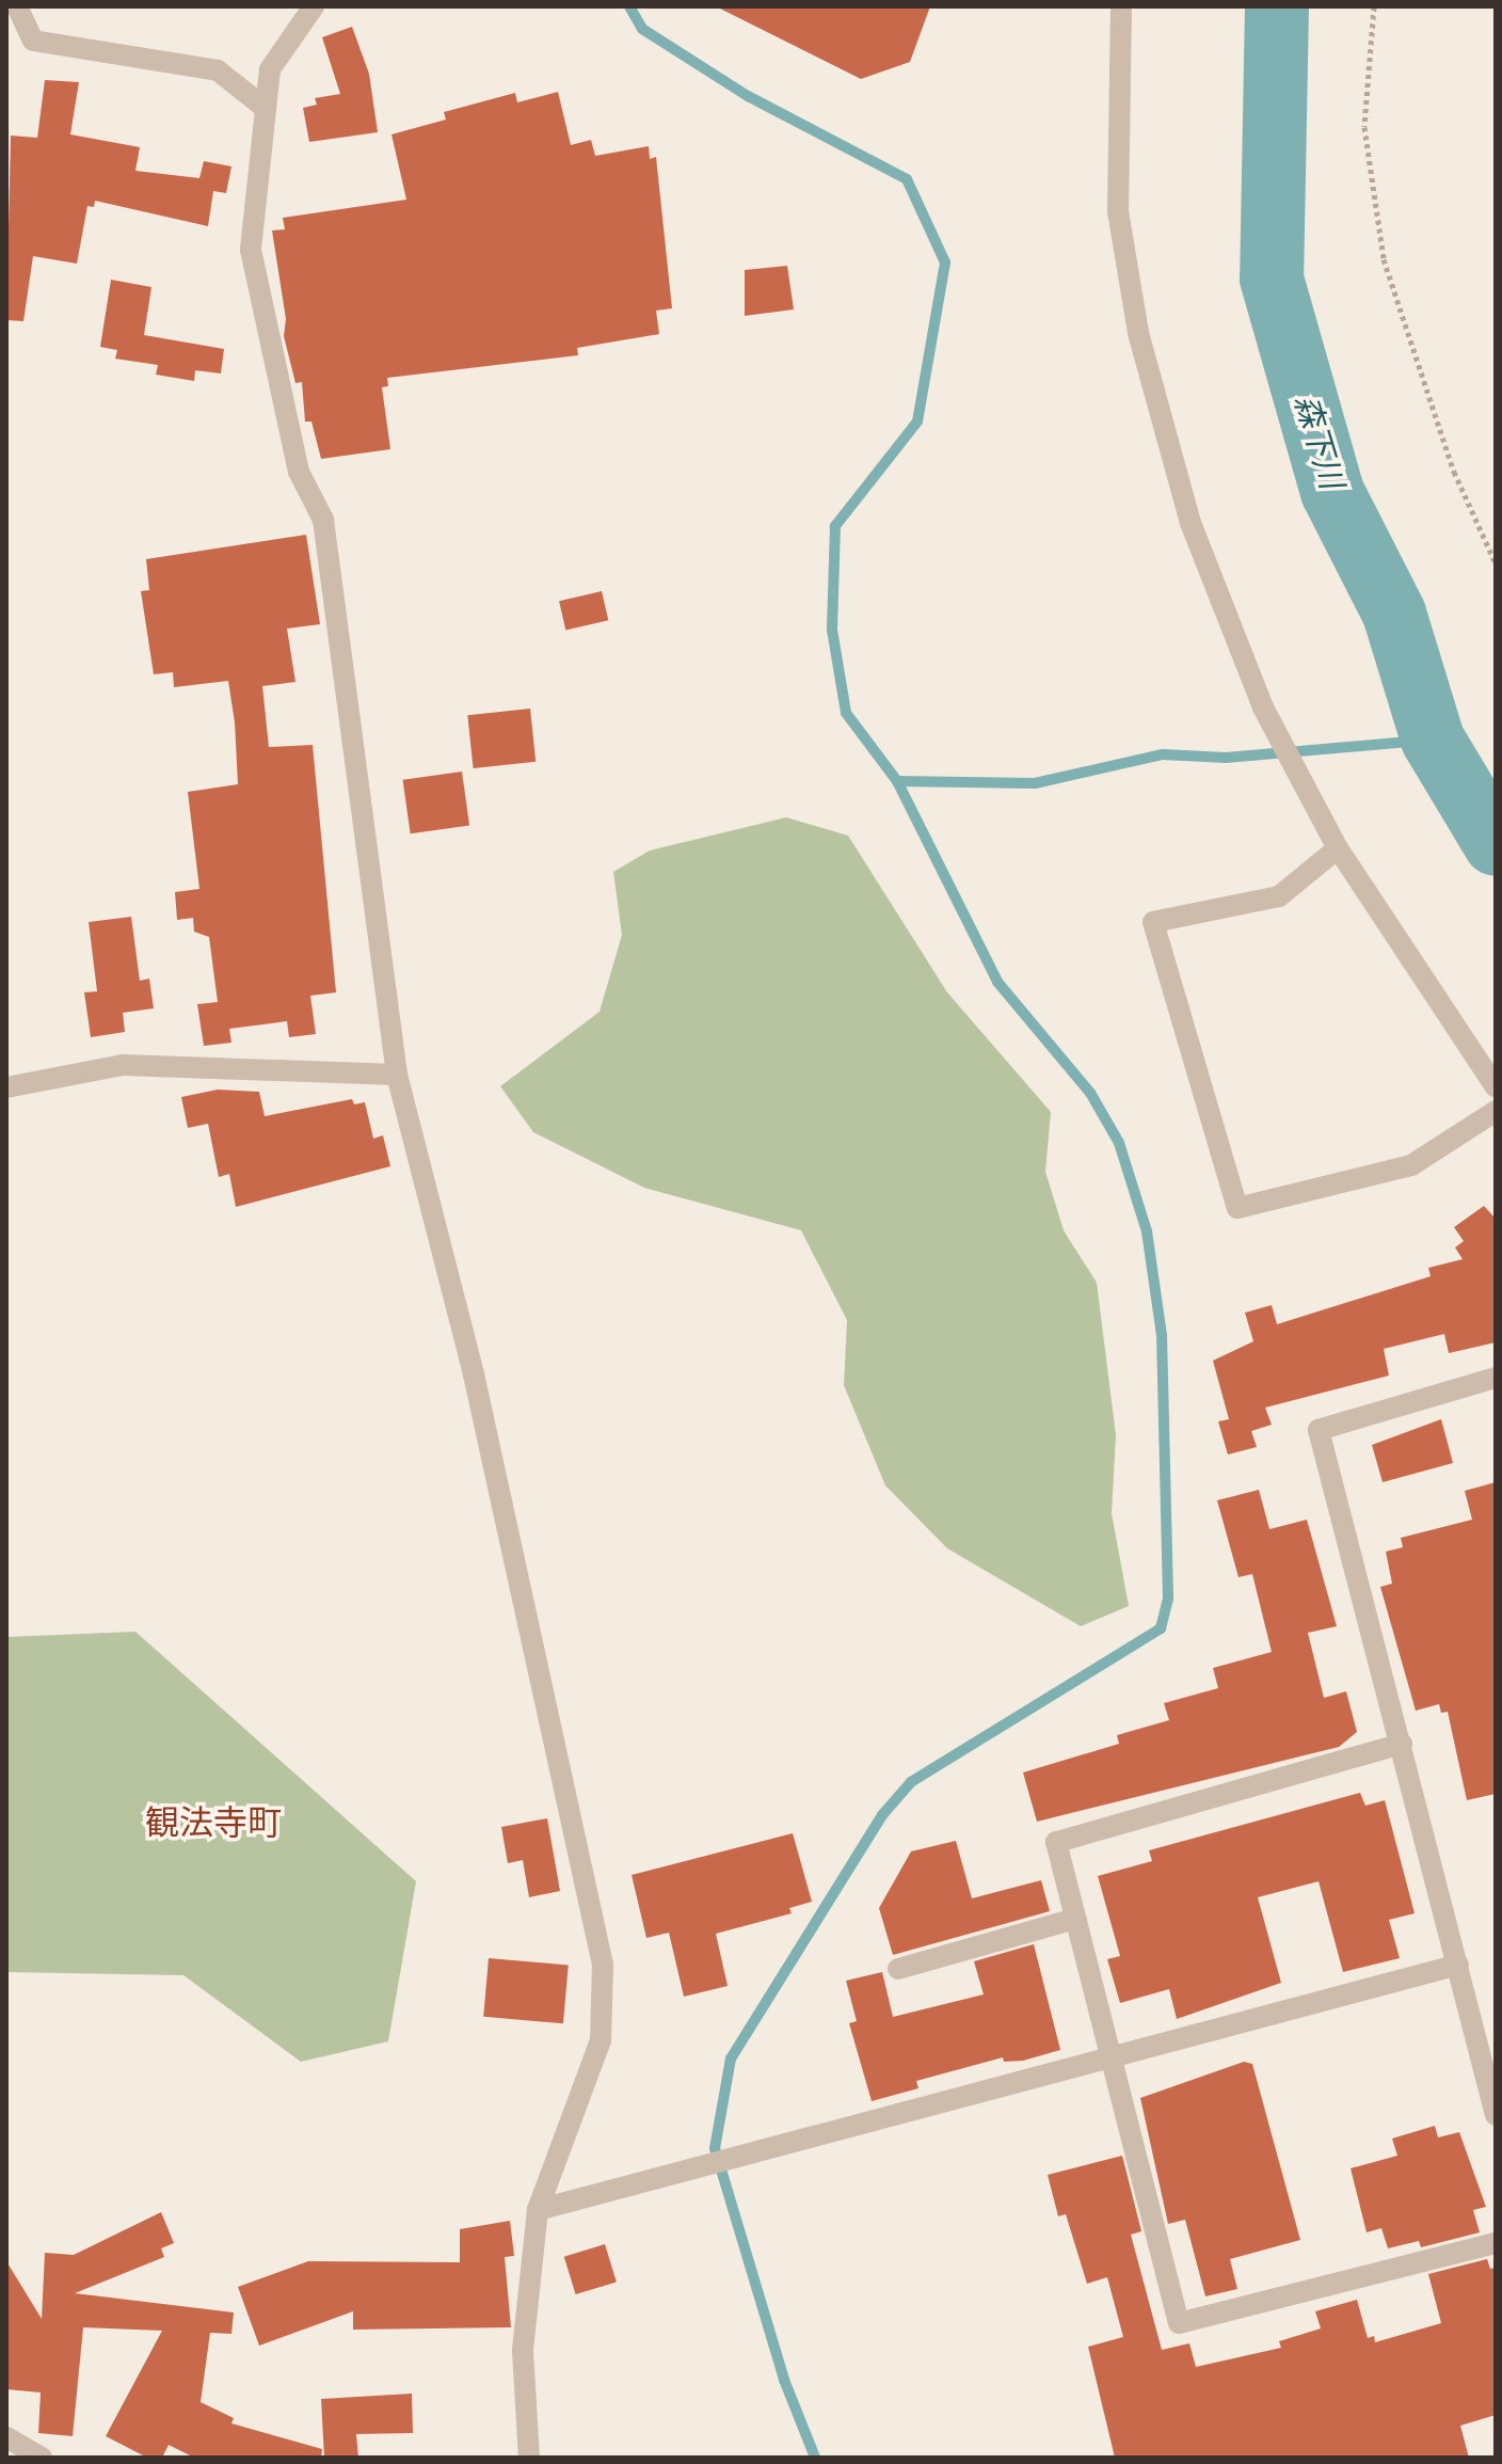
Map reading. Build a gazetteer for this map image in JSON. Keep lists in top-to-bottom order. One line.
{"districts":["観法寺町"],"water":["森下川"]}
